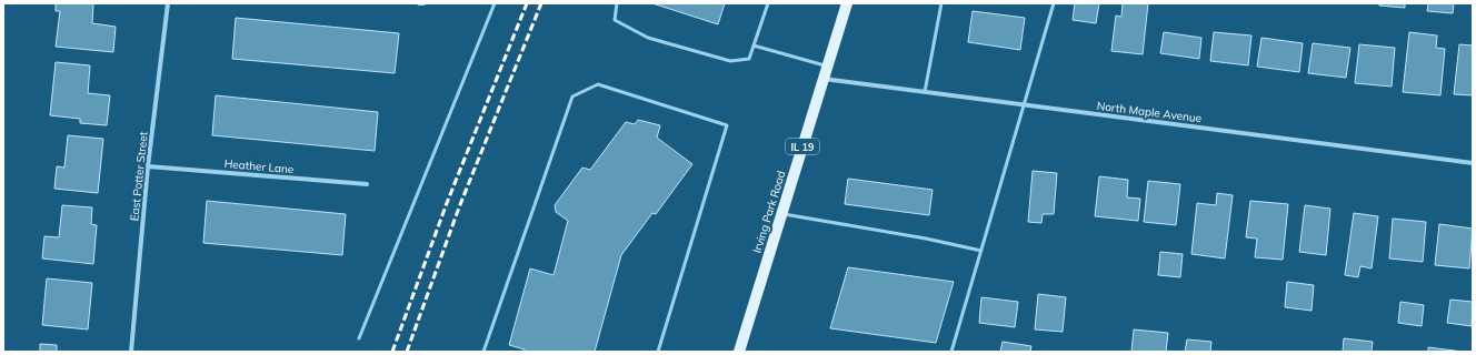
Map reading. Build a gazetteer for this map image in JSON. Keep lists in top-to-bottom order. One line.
{"streets":{"main road":["IL 19","Irving Park Road"],"street":["North Maple Avenue","Heather Lane","East Potter Street"]},"crossings":[["North Maple Avenue","Irving Park Road"],["Heather Lane","East Potter Street"]]}
